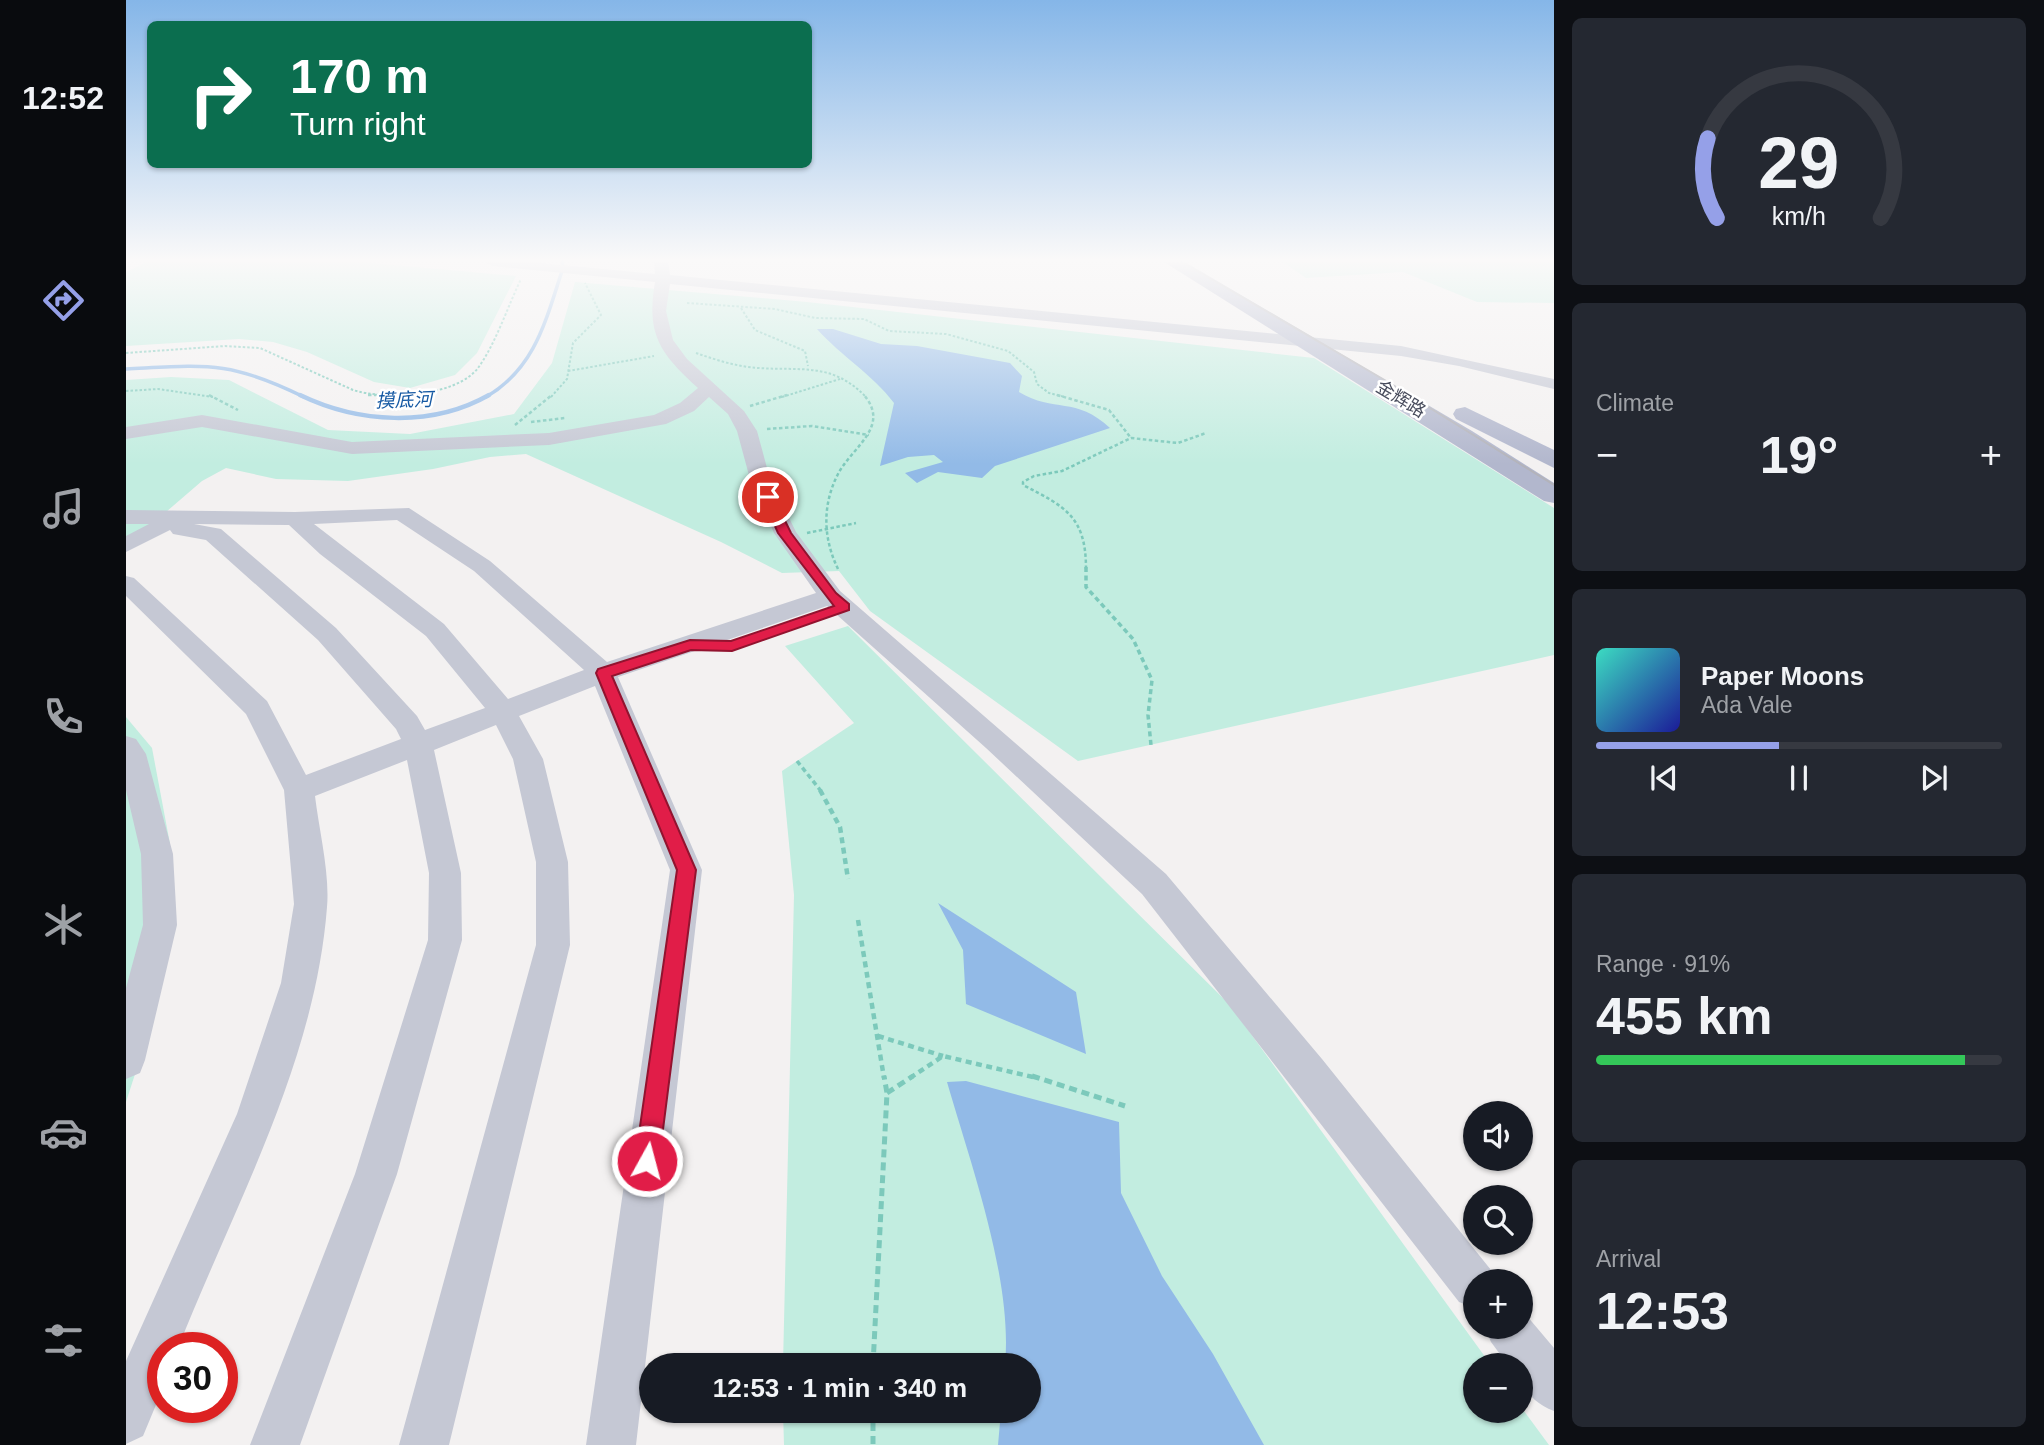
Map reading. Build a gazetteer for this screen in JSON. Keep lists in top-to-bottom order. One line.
{"streets":{"main road":["金辉路"]},"water":["摸底河"],"page":{"tabs":"12:52","turn":["170 m","Turn right"],"tile":["Climate",["Range · 91%","455 km"],["Arrival","12:53"]],"heat":["−","19°","+"],"song":["Paper Moons","Ada Vale"],"map_buttons":["+","−"],"limit":"30","trip":"12:53 · 1 min · 340 m","gauge":["29","km/h"]}}
